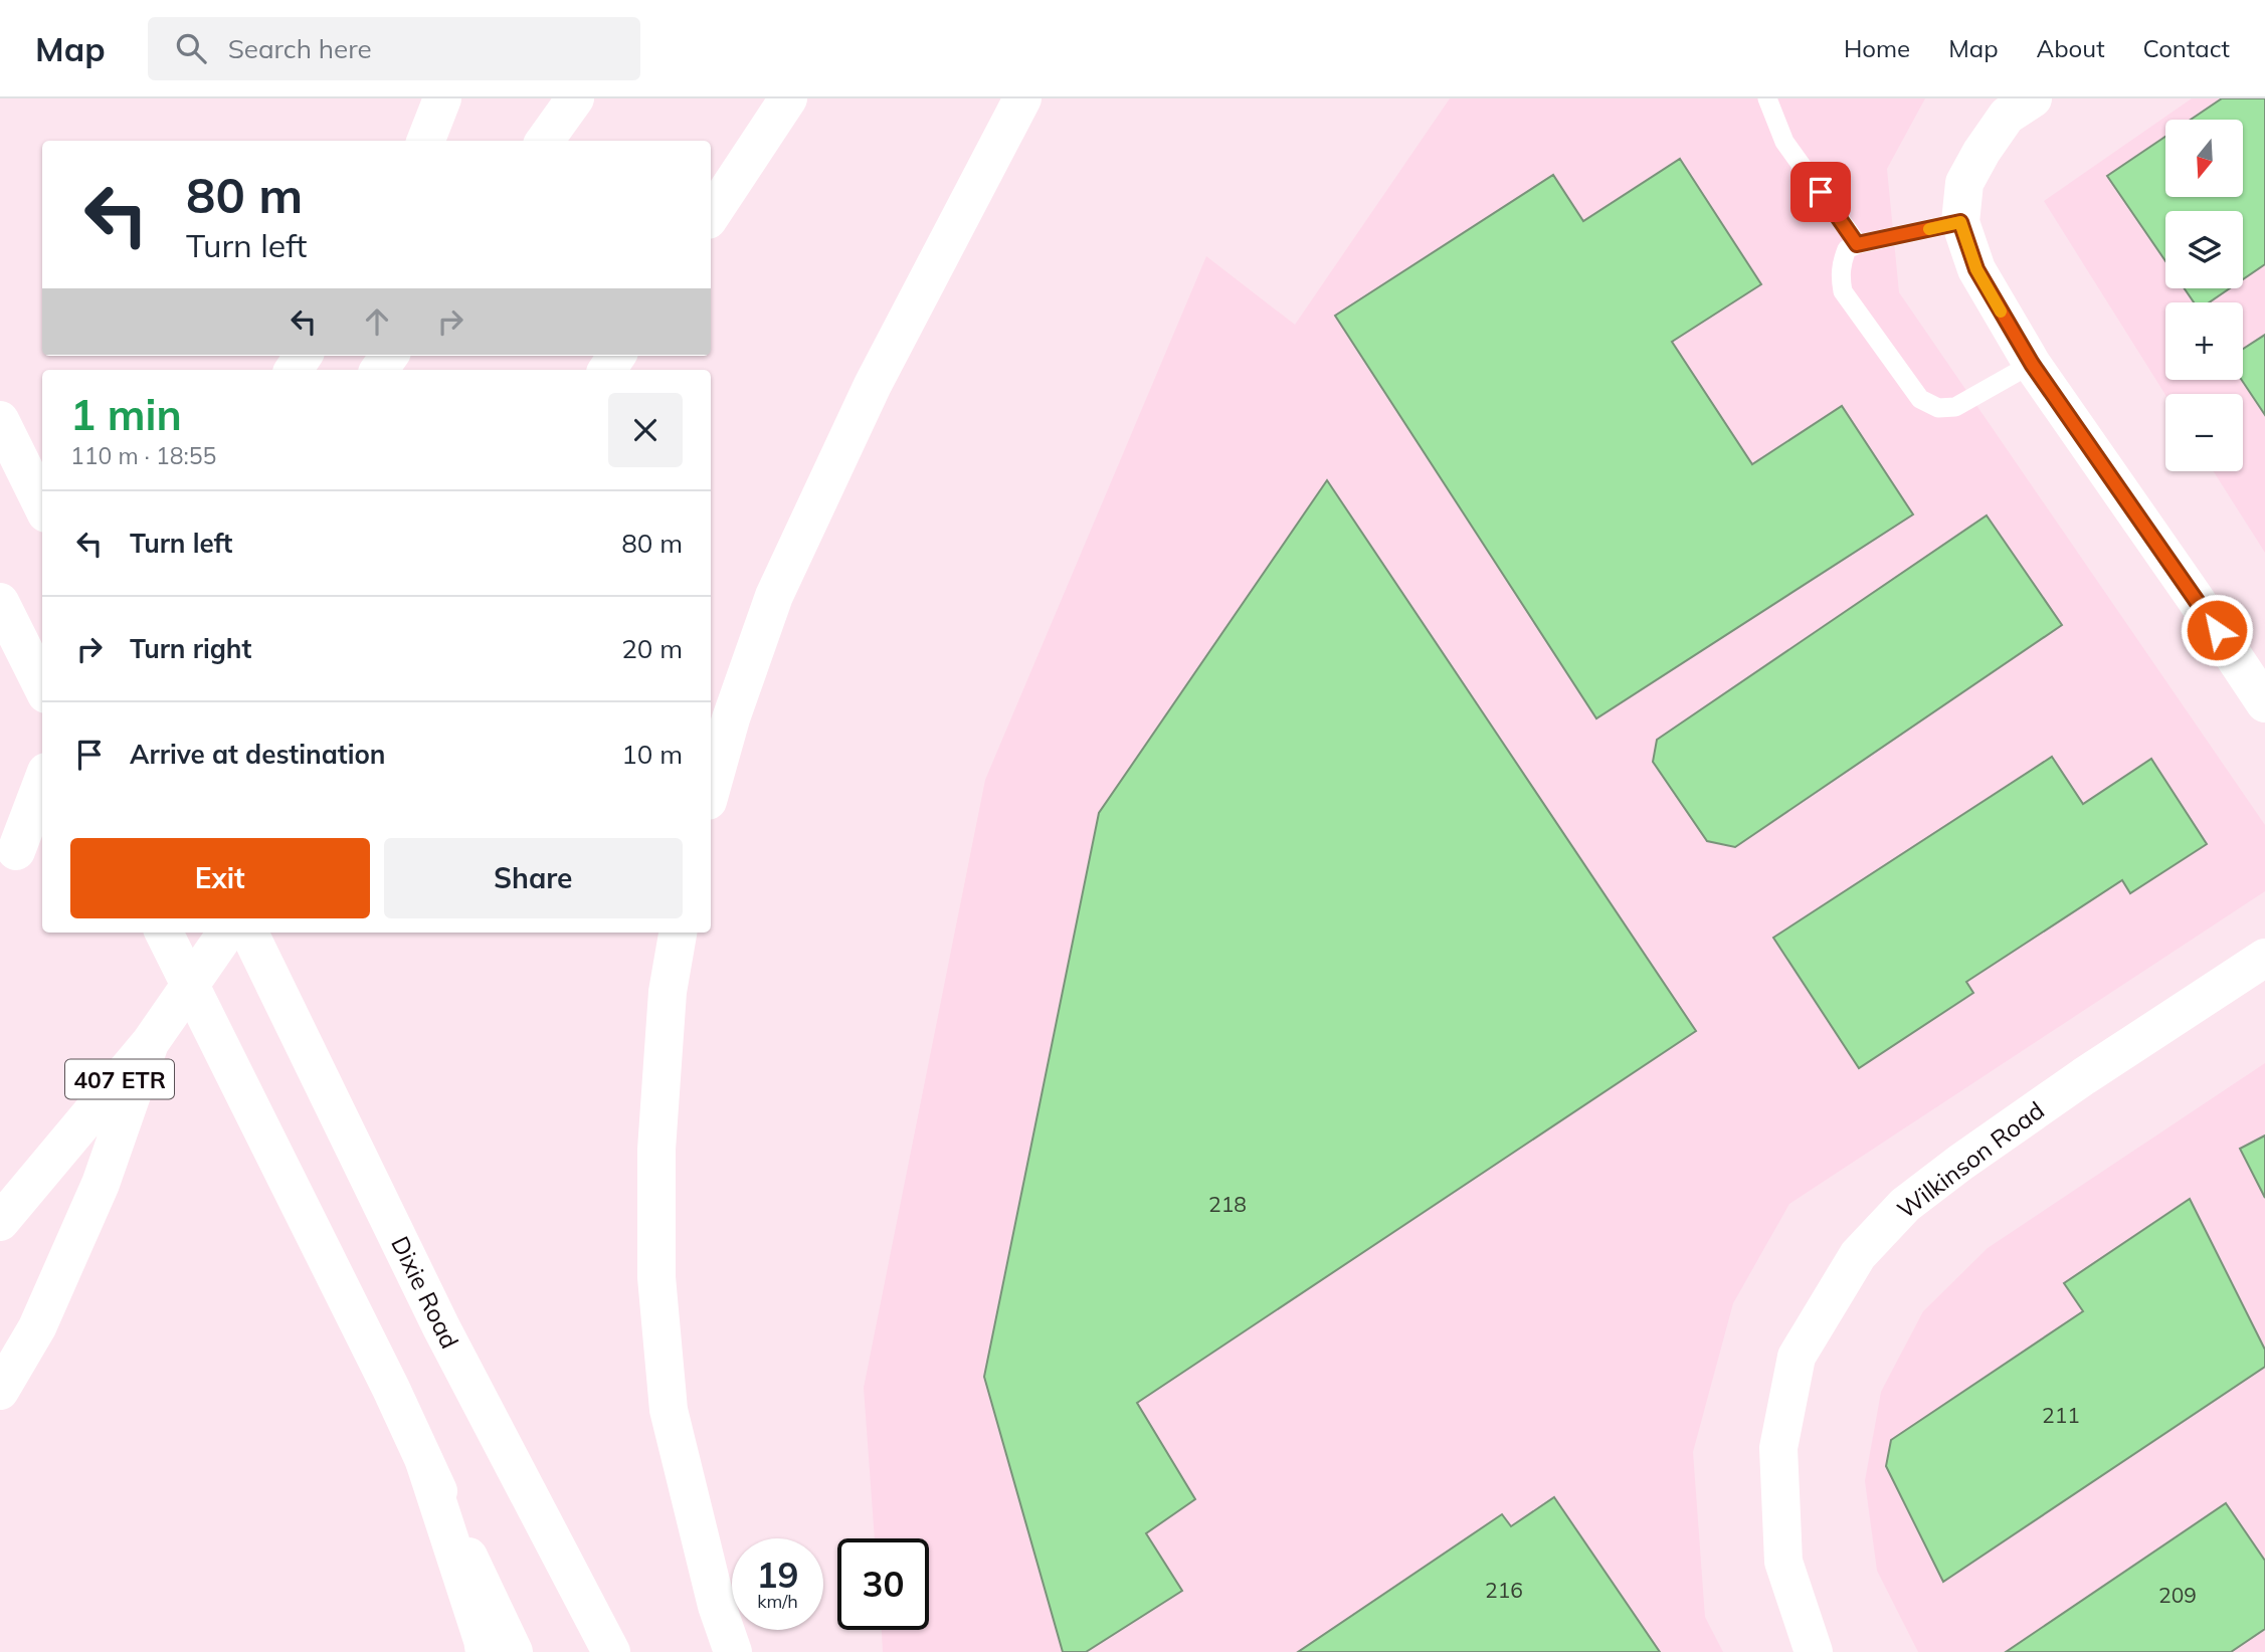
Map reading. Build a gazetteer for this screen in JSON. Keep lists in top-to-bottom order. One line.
{"streets":{"main road":["407 ETR","Wilkinson Road","Dixie Road"]},"house_numbers":["218","211","216","209"],"north":"bottom","page":{"header":"Map","search":"Search here","nav":["Home","Map","About","Contact"],"map_buttons":["+","−"],"turn":["80 m","Turn left"],"heading":["1 min","110 m · 18:55"],"list":[{"name":"Turn left","value":"80 m"},{"name":"Turn right","value":"20 m"},{"name":"Arrive at destination","value":"10 m"}],"buttons":["Exit","Share"],"speed":"19 km/h","limit":"30"}}
